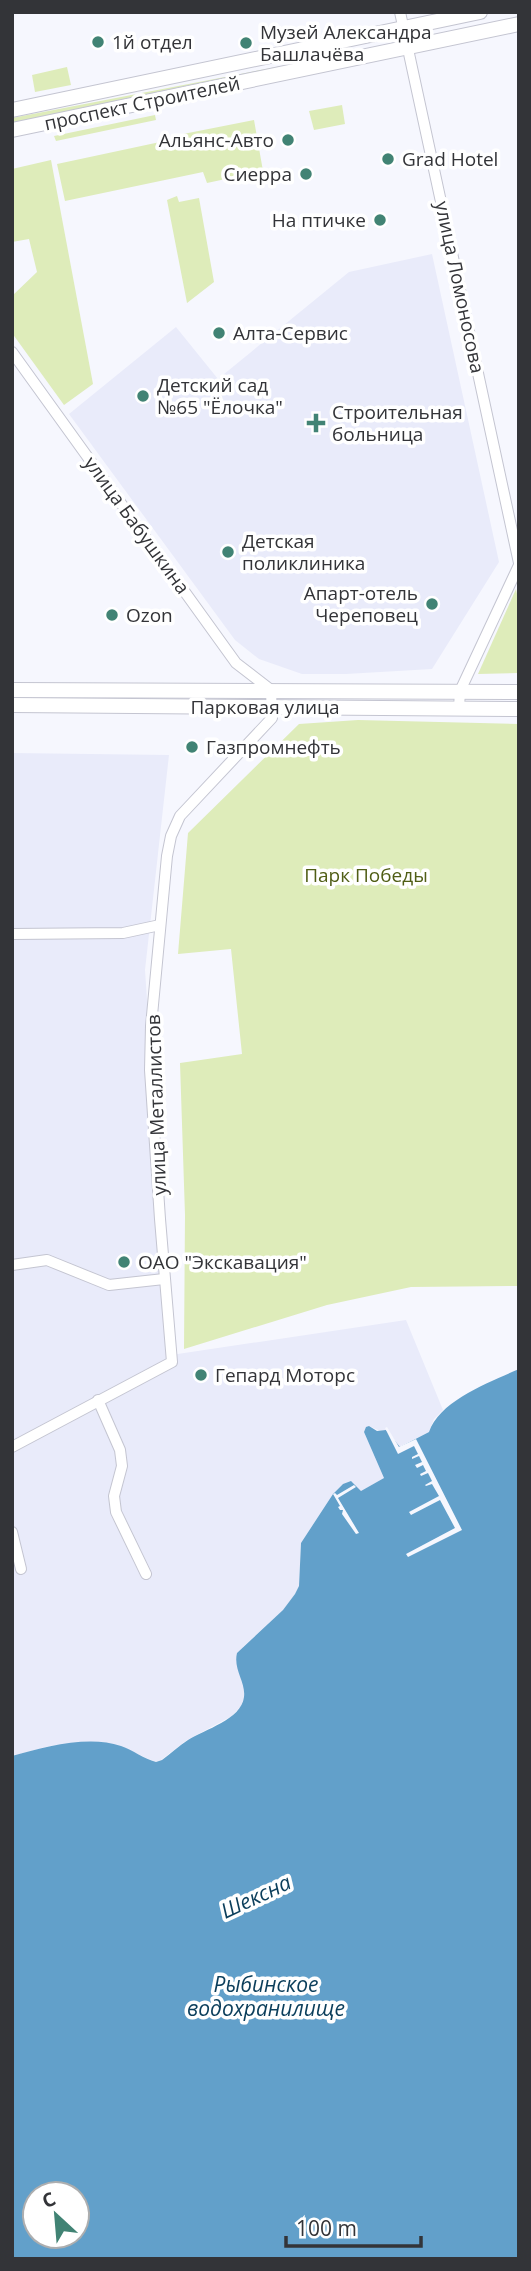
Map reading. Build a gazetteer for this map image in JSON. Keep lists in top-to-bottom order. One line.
{"streets":{"main road":["проспект Строителей","Парковая улица"],"street":["улица Ломоносова","улица Бабушкина","улица Металлистов"]},"crossings":[["проспект Строителей","улица Ломоносова"],["улица Ломоносова","Парковая улица"],["улица Бабушкина","Парковая улица"],["Парковая улица","улица Металлистов"]],"water":["Шексна","Рыбинское водохранилище"],"parks":["Парк Победы"],"places":{"other":["1й отдел","Музей Александра Башлачёва","Альянс-Авто","Grad Hotel","Сиерра","На птичке","Алта-Сервис","Детский сад №65 \"Ёлочка\"","Детская поликлиника","Апарт-отель Череповец","Ozon","Газпромнефть","ОАО \"Экскавация\"","Гепард Моторс"],"health":["Строительная больница"]},"scale_bar":"100 m","north":"top left"}
